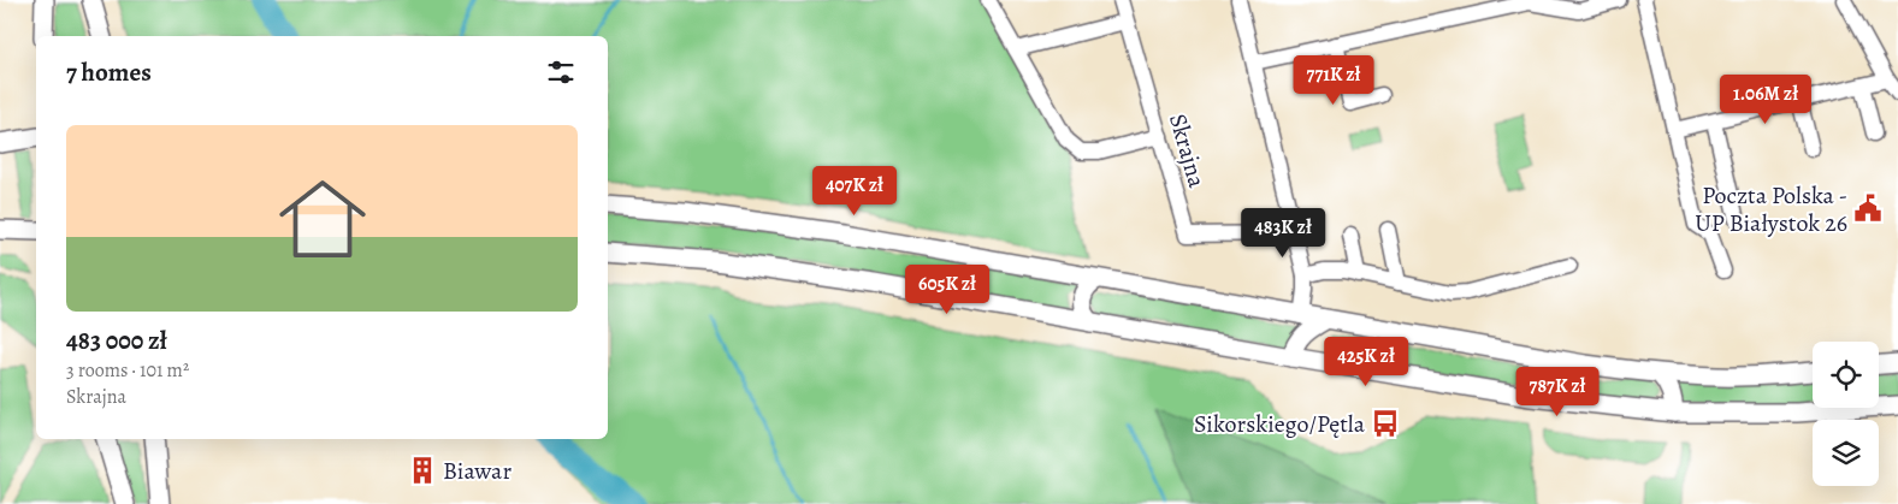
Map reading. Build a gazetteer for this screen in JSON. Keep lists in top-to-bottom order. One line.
{"streets":{"street":["Skrajna"]},"places":{"public building":["Poczta Polska - UP Białystok 26"],"bus stop":["Sikorskiego/Pętla"],"building":["Biawar"]},"page":{"heading":"7 homes","price":["771K zł","1.06M zł","407K zł","483K zł","605K zł","425K zł","787K zł"],"list":[{"name":"483 000 zł","note":"3 rooms · 101 m² · Skrajna"}]}}
